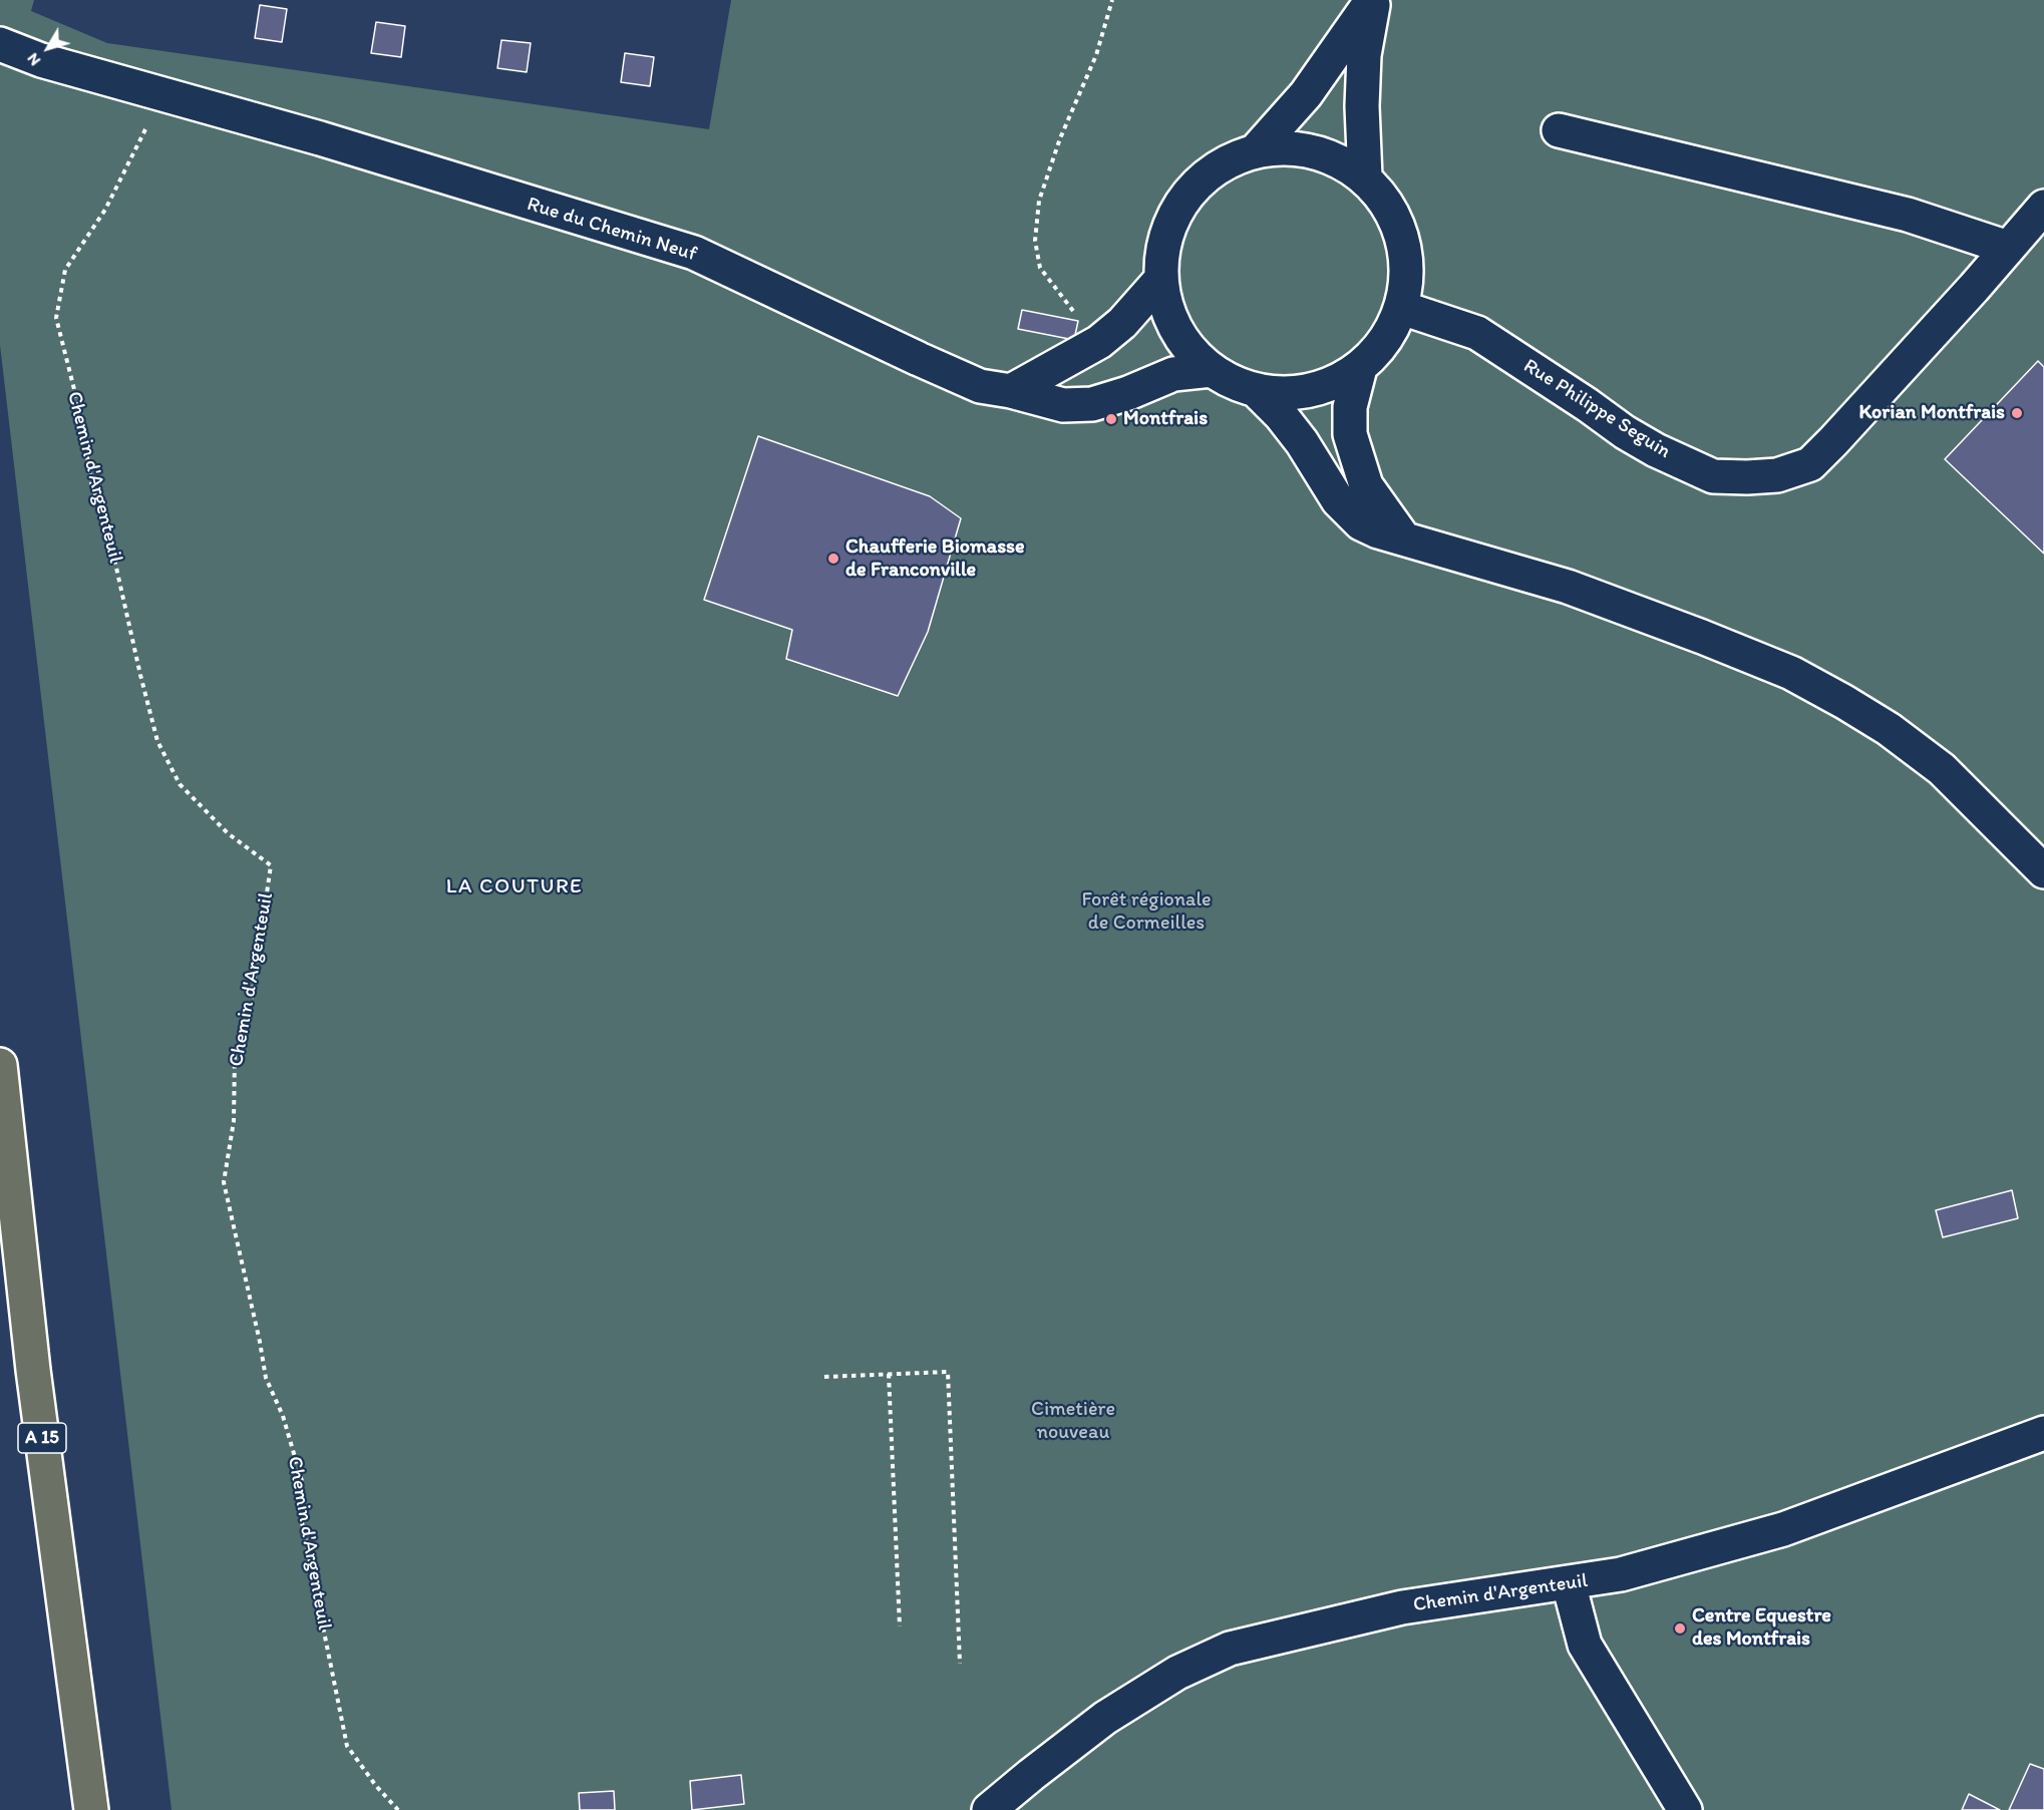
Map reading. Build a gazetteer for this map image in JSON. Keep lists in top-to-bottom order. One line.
{"streets":{"highway":["A 15"],"street":["Rue du Chemin Neuf","Rue Philippe Seguin","Chemin d'Argenteuil"]},"crossings":[["Rue du Chemin Neuf","Chemin d'Argenteuil"]],"districts":["LA COUTURE"],"parks":["Forêt régionale de Cormeilles","Cimetière nouveau"],"places":["Korian Montfrais","Montfrais","Chaufferie Biomasse de Franconville","Centre Equestre des Montfrais"],"north":"bottom left"}
